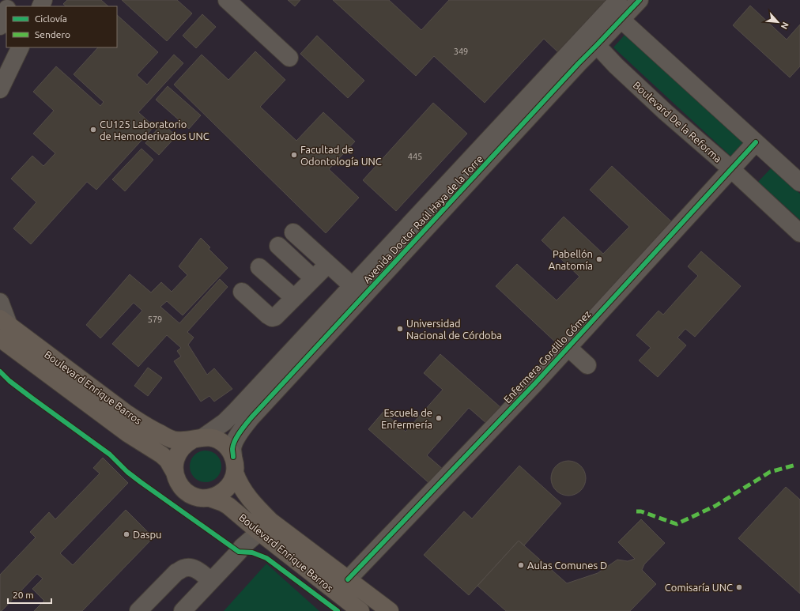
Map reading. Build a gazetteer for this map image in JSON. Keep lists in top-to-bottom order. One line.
{"streets":{"main road":["Boulevard Enrique Barros"],"street":["Boulevard De la Reforma","Avenida Doctor Raúl Haya de la Torre","Enfermera Gordillo Gómez"]},"crossings":[["Boulevard De la Reforma","Avenida Doctor Raúl Haya de la Torre"],["Boulevard De la Reforma","Enfermera Gordillo Gómez"],["Avenida Doctor Raúl Haya de la Torre","Boulevard Enrique Barros"],["Enfermera Gordillo Gómez","Boulevard Enrique Barros"]],"places":["CU125 Laboratorio de Hemoderivados UNC","Facultad de Odontología UNC","Pabellón Anatomía","Universidad Nacional de Córdoba","Escuela de Enfermería","Daspu","Aulas Comunes D","Comisaría UNC"],"house_numbers":["349","445","579"],"legend":["Ciclovía","Sendero"],"scale_bar":"20 m","north":"bottom right"}
